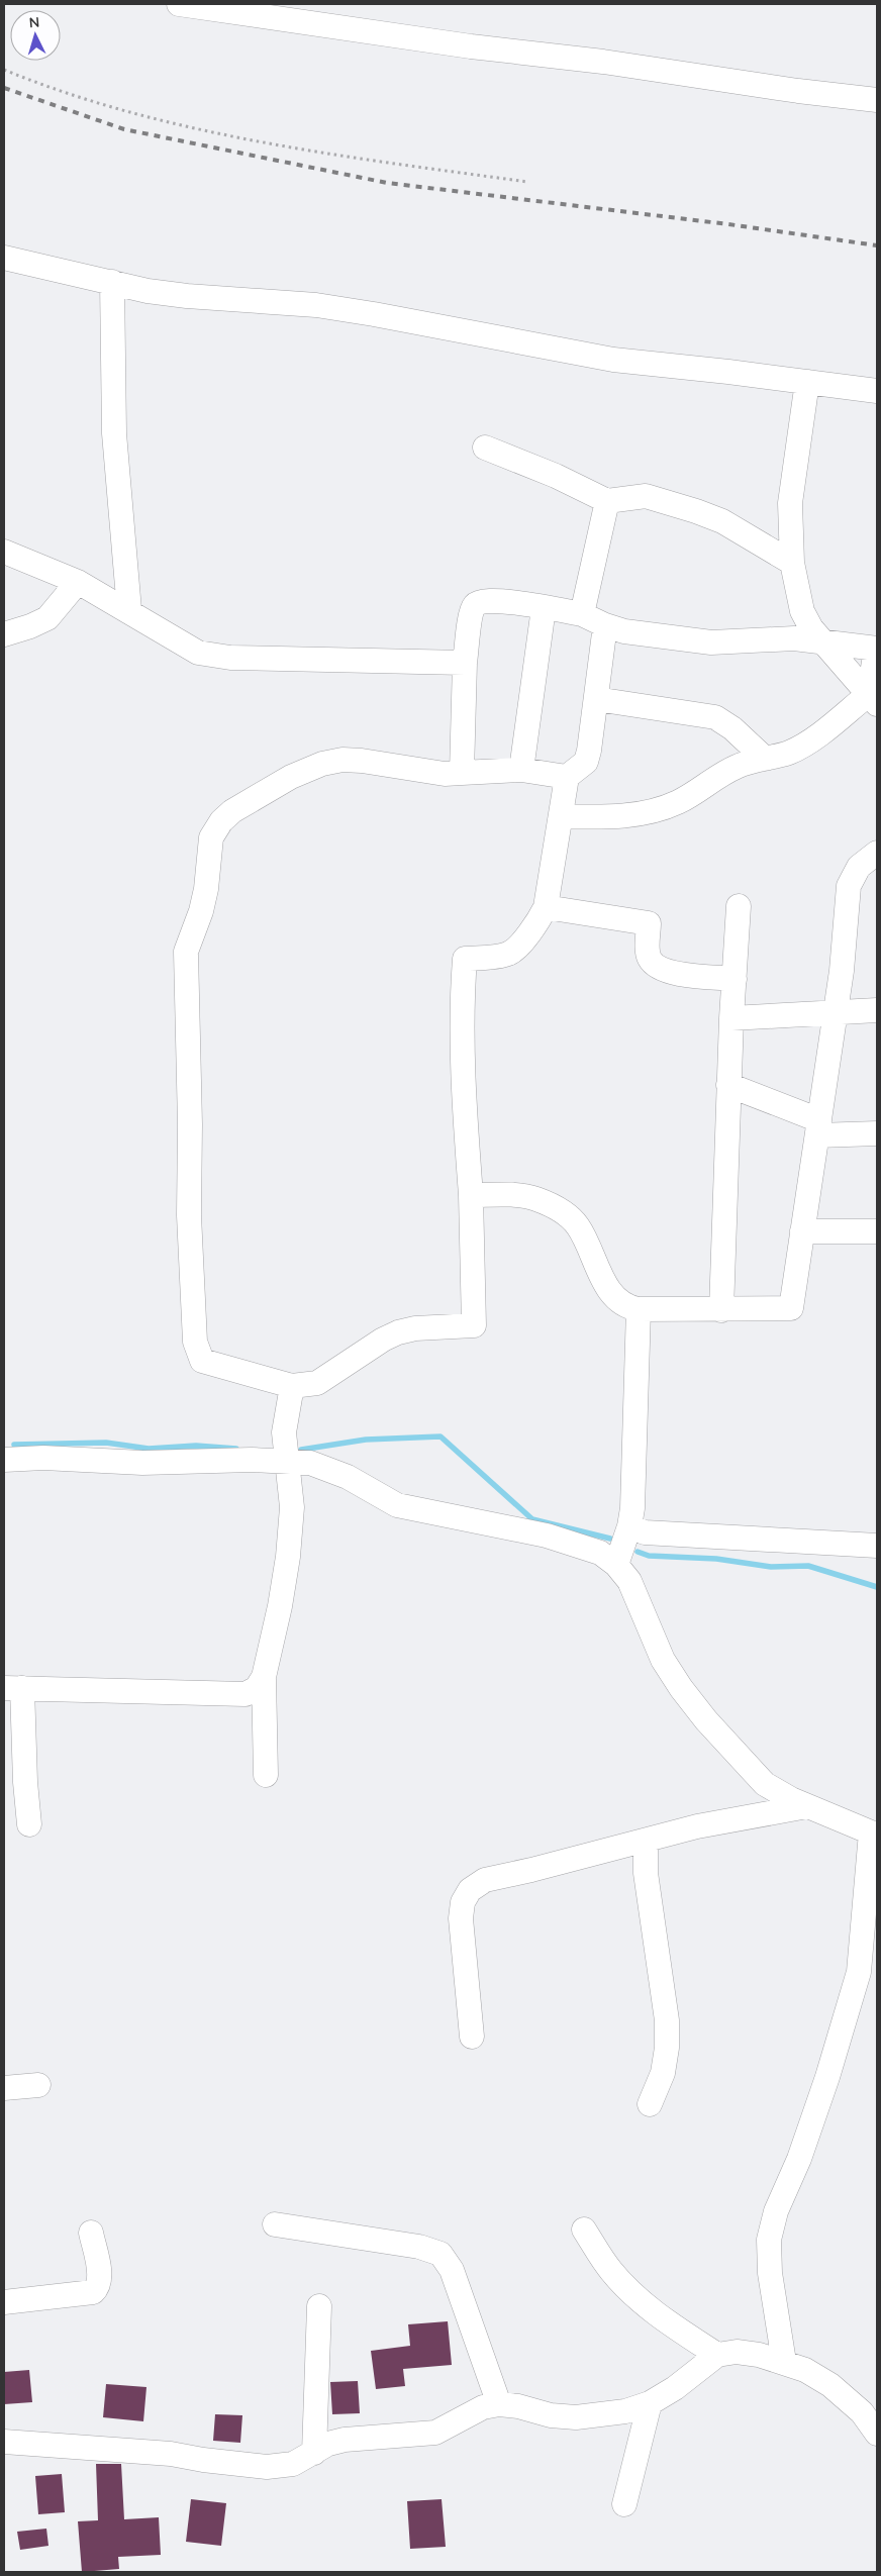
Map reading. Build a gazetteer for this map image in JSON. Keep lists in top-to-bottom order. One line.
{"north":"top"}
